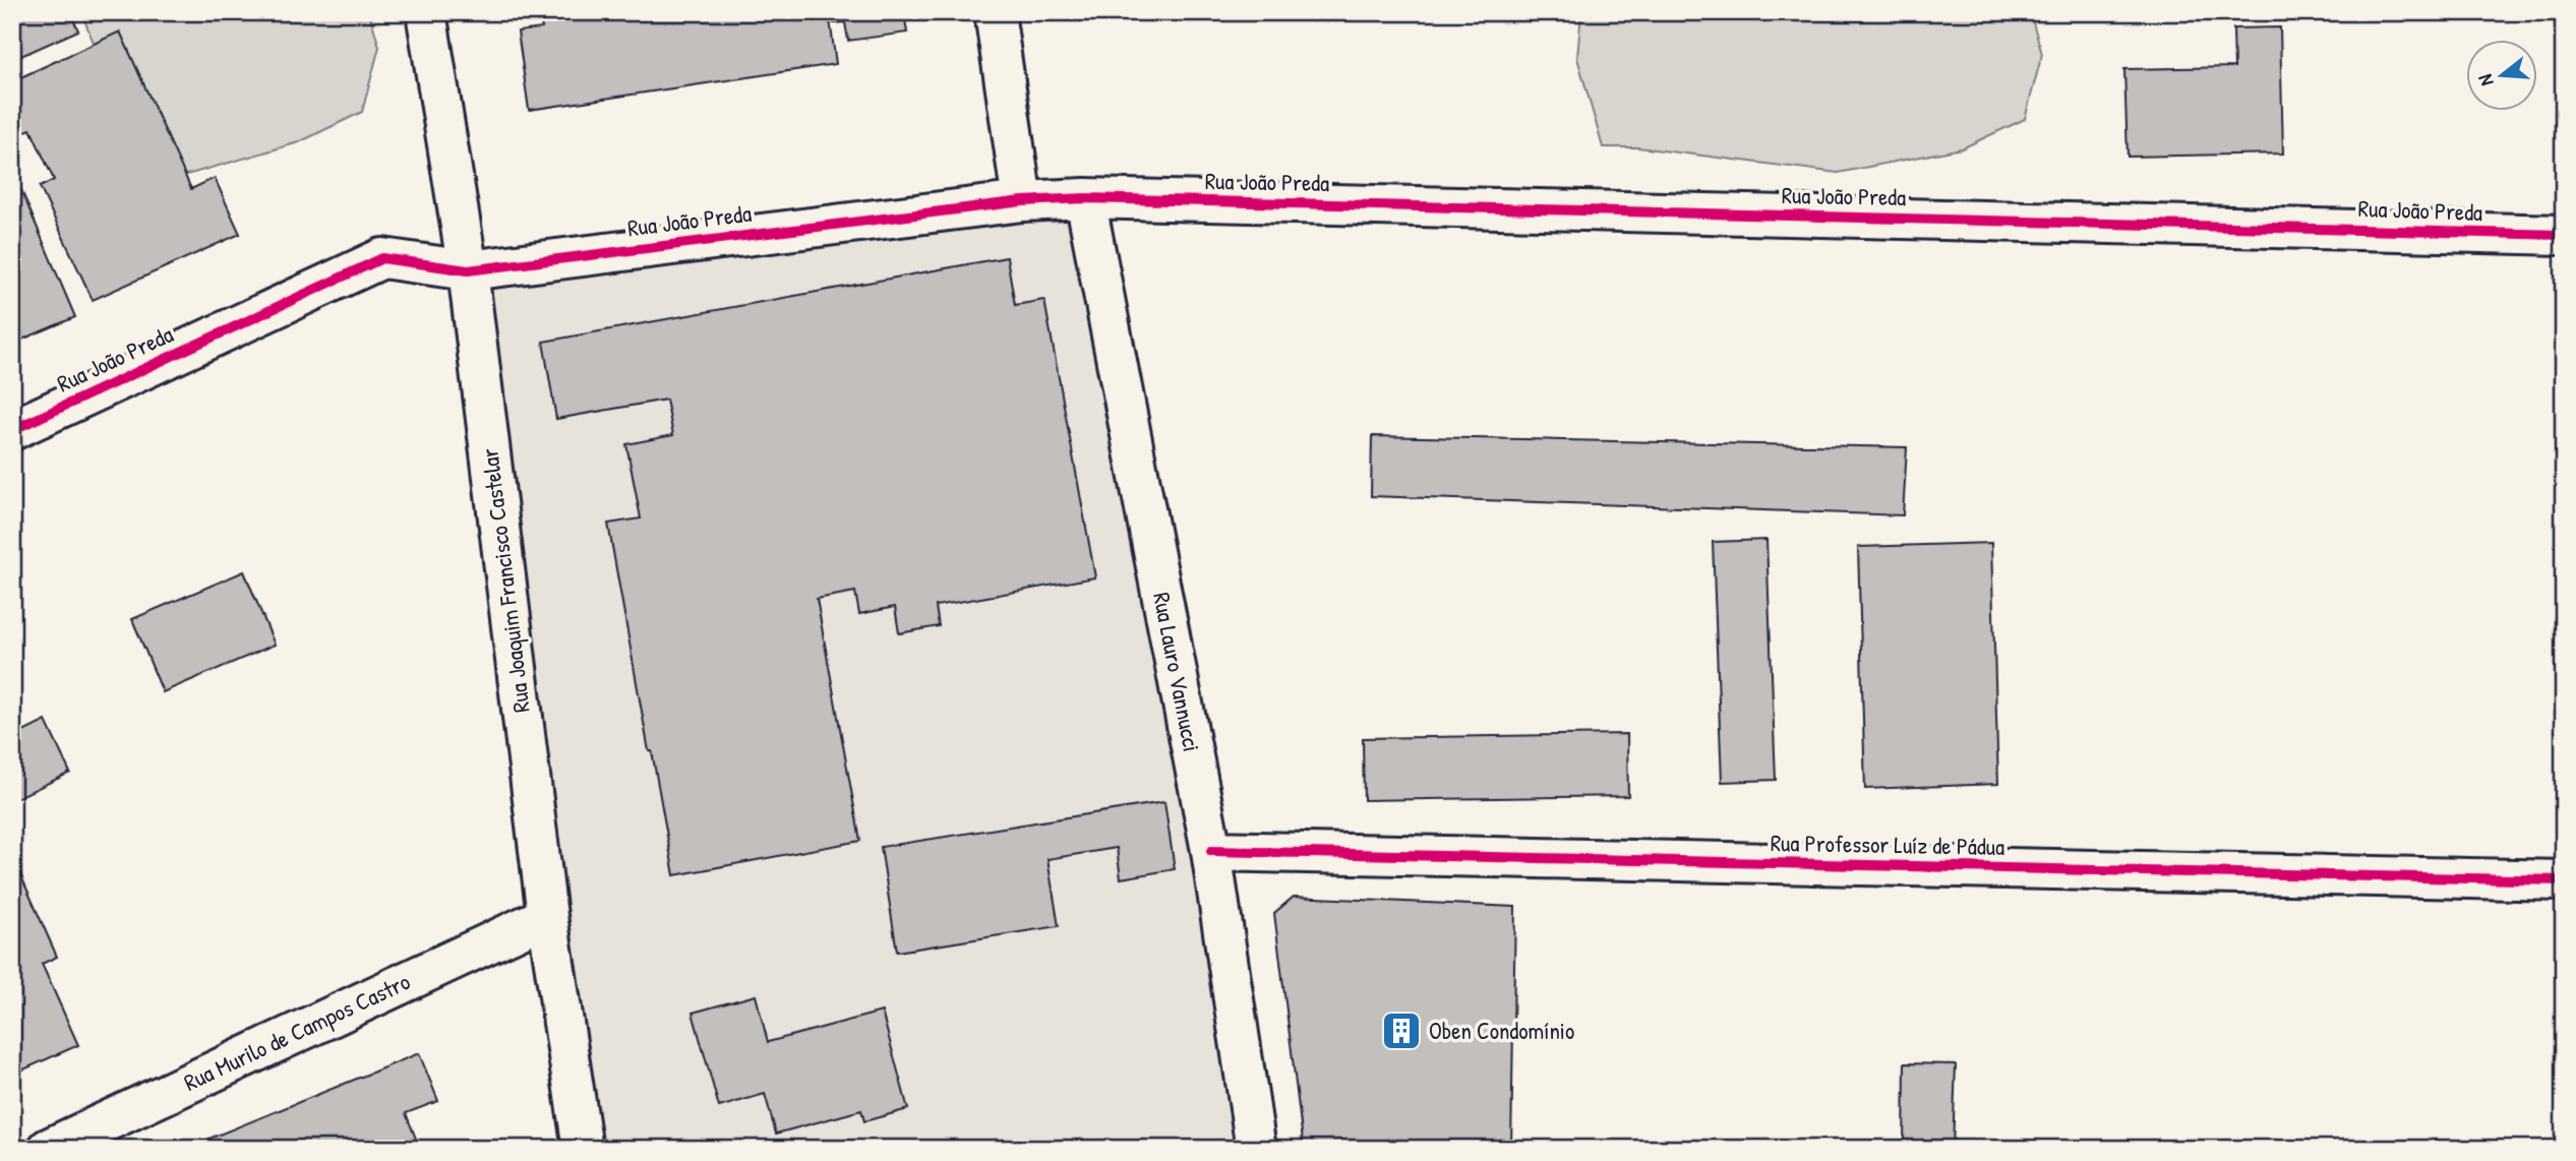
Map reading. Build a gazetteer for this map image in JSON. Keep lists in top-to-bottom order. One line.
{"streets":{"street":["Rua João Preda","Rua Joaquim Francisco Castelar","Rua Lauro Vannucci","Rua Professor Luíz de Pádua","Rua Murilo de Campos Castro"]},"crossings":[["Rua João Preda","Rua Joaquim Francisco Castelar"],["Rua João Preda","Rua Lauro Vannucci"],["Rua Joaquim Francisco Castelar","Rua Murilo de Campos Castro"],["Rua Lauro Vannucci","Rua Professor Luíz de Pádua"]],"places":{"building":["Oben Condomínio"]},"north":"left"}
